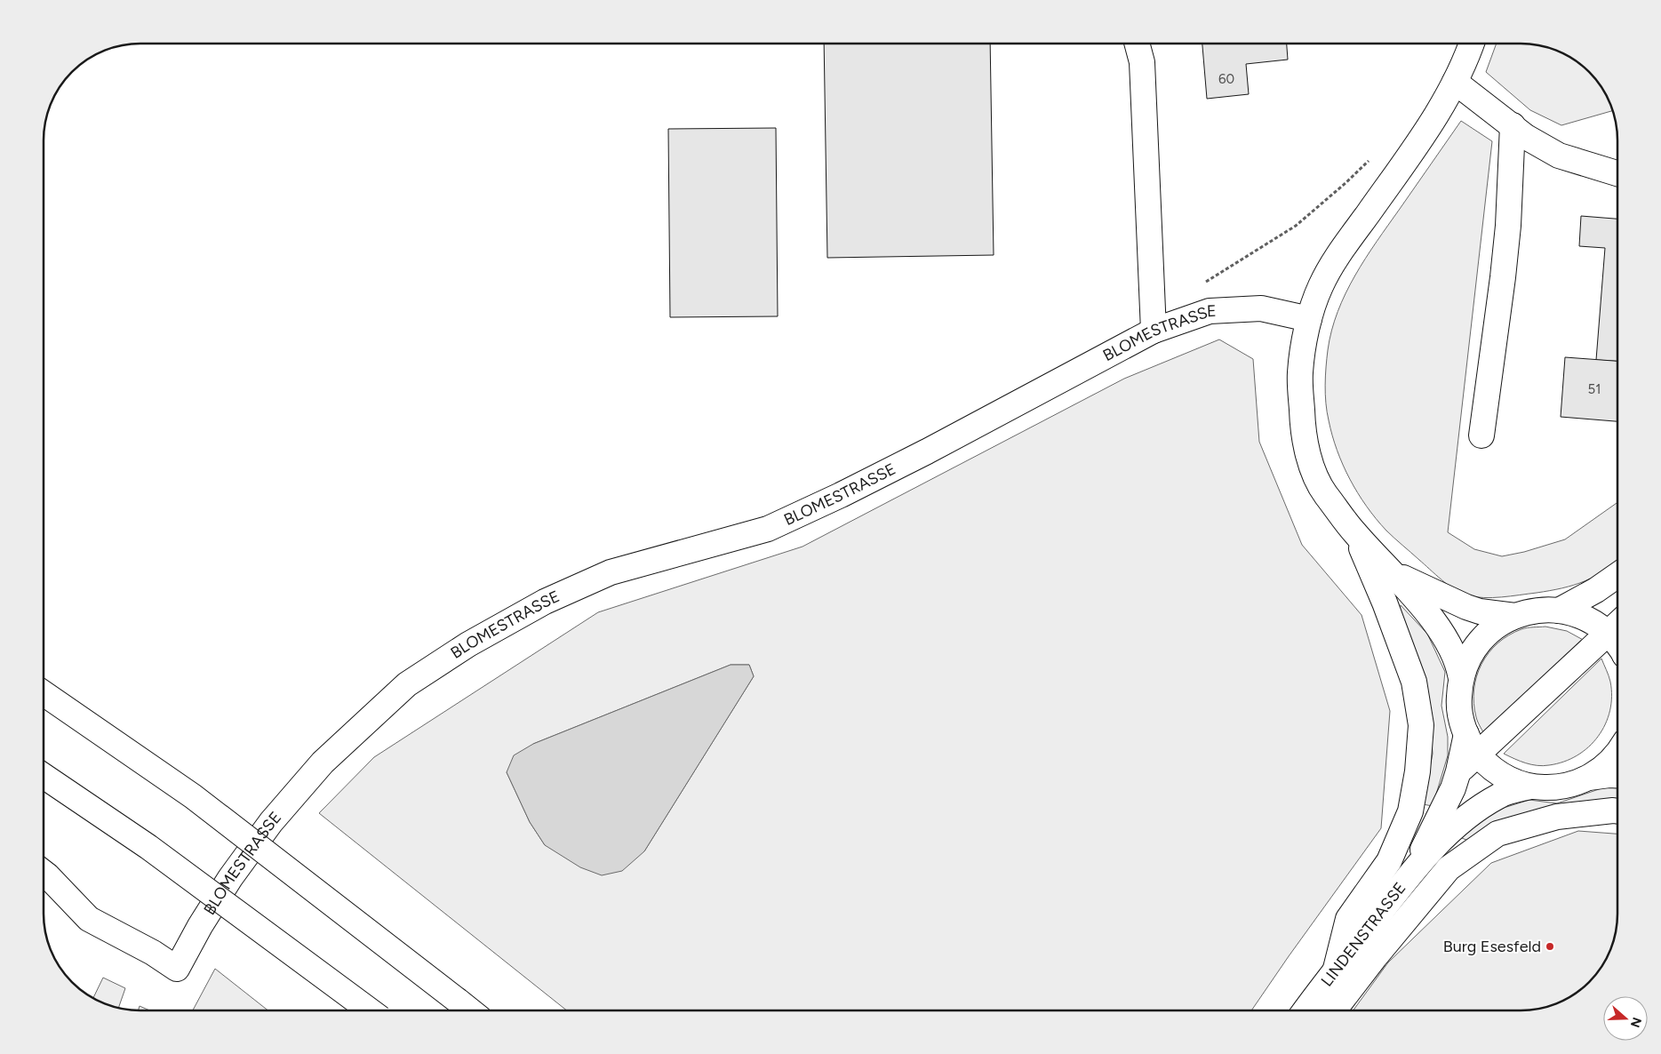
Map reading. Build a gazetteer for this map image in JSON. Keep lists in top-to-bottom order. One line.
{"streets":{"main road":["BLOMESTRASSE","LINDENSTRASSE"]},"places":["Burg Esesfeld"],"house_numbers":["60","51"],"north":"right"}
